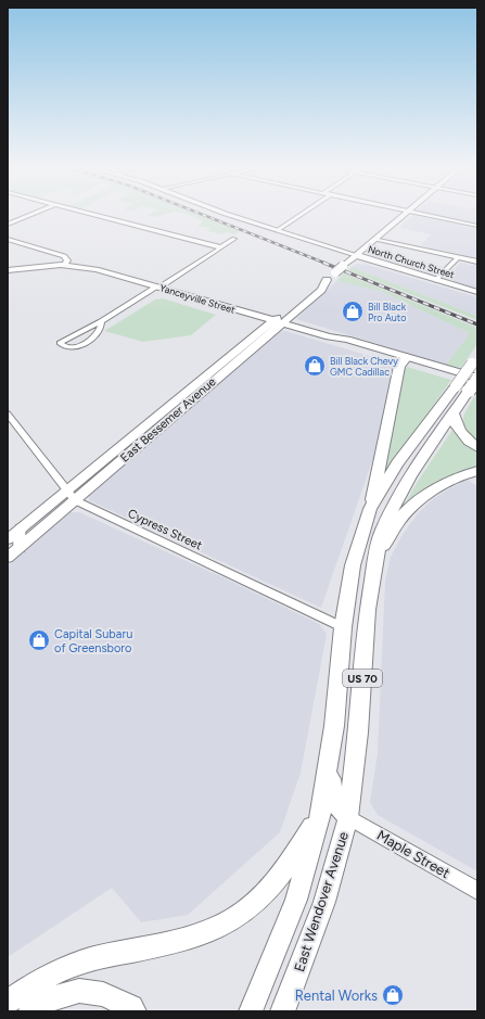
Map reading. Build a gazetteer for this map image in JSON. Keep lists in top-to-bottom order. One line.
{"streets":{"highway":["US 70","East Wendover Avenue"],"main road":["North Church Street","Yanceyville Street","East Bessemer Avenue"],"street":["Cypress Street","Maple Street"]},"crossings":[["North Church Street","East Bessemer Avenue"],["Yanceyville Street","East Bessemer Avenue"],["Yanceyville Street","East Wendover Avenue"],["East Bessemer Avenue","Cypress Street"],["Cypress Street","East Wendover Avenue"],["Maple Street","East Wendover Avenue"]],"places":{"shop":["Bill Black Pro Auto","Bill Black Chevy GMC Cadillac","Capital Subaru of Greensboro","Rental Works"]}}
